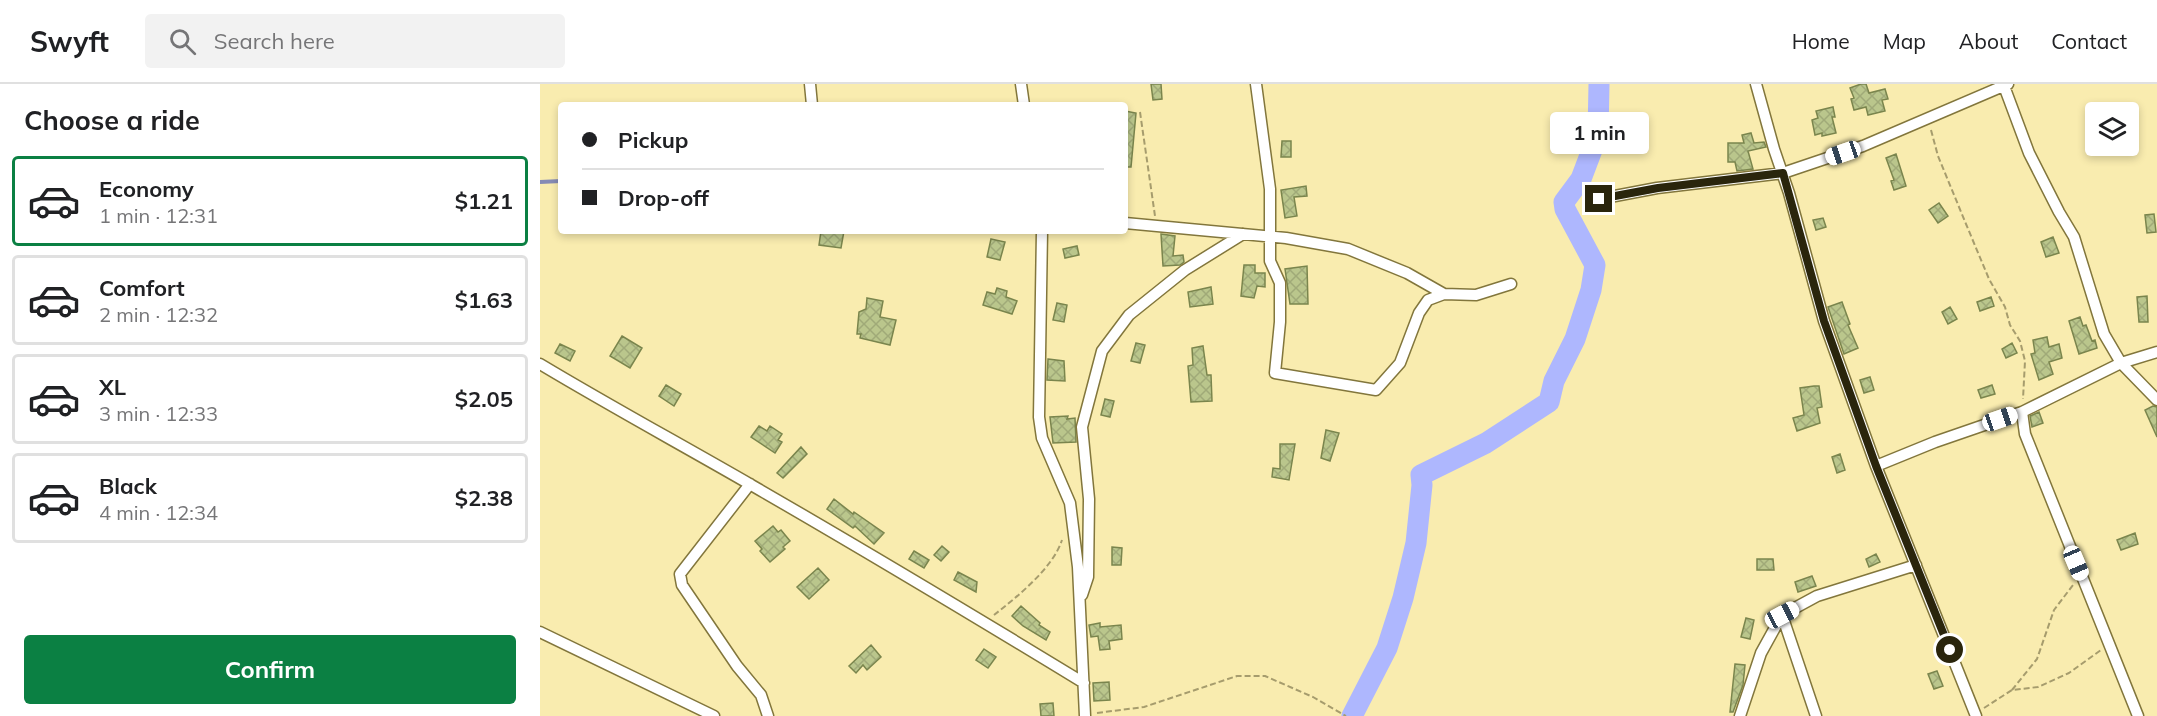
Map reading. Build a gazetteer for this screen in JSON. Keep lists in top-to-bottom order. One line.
{"page":{"header":"Swyft","search":"Search here","nav":["Home","Map","About","Contact"],"heading":"Choose a ride","banner":["Pickup","Drop-off"],"bubble":"1 min","list":[{"name":"Economy","note":"1 min · 12:31","value":"$1.21"},{"name":"Comfort","note":"2 min · 12:32","value":"$1.63"},{"name":"XL","note":"3 min · 12:33","value":"$2.05"},{"name":"Black","note":"4 min · 12:34","value":"$2.38"}],"buttons":"Confirm"}}
